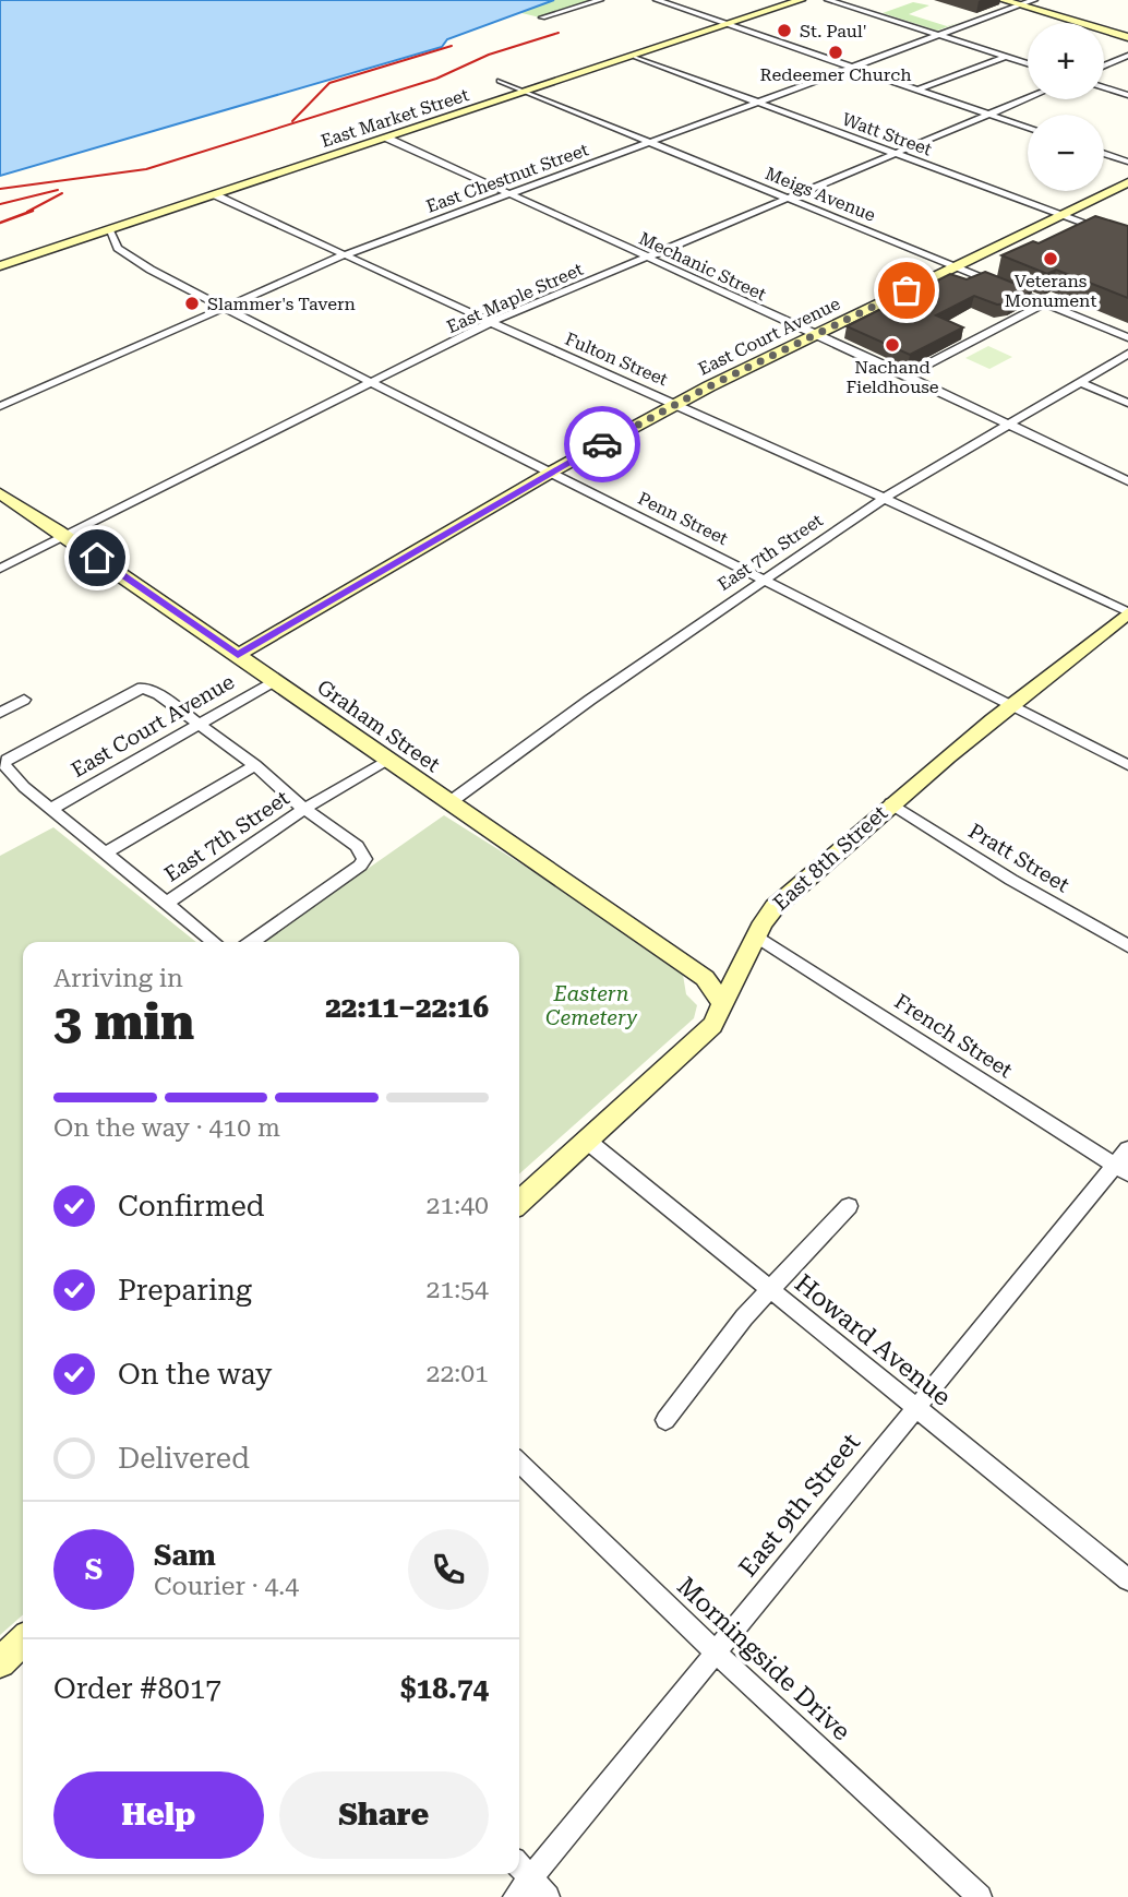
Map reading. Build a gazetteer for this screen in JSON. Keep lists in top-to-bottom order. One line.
{"streets":{"street":["East Market Street","Watt Street","East Chestnut Street","Meigs Avenue","Mechanic Street","East Maple Street","East Court Avenue","Fulton Street","Penn Street","East 7th Street","Graham Street","East 8th Street","Pratt Street","French Street","Howard Avenue","East 9th Street","Morningside Drive"]},"crossings":[["East Market Street","Watt Street"],["East Market Street","Meigs Avenue"],["East Market Street","Mechanic Street"],["East Market Street","Fulton Street"],["East Market Street","Penn Street"],["Watt Street","East Chestnut Street"],["Watt Street","East Maple Street"],["Watt Street","East Court Avenue"],["East Chestnut Street","Meigs Avenue"],["East Chestnut Street","Mechanic Street"],["East Chestnut Street","Fulton Street"],["East Chestnut Street","Penn Street"],["Meigs Avenue","East Maple Street"],["Meigs Avenue","East Court Avenue"],["Mechanic Street","East Maple Street"],["Mechanic Street","East Court Avenue"],["Mechanic Street","East 7th Street"],["East Maple Street","Fulton Street"],["East Maple Street","Penn Street"],["East Maple Street","Graham Street"],["East Court Avenue","Fulton Street"],["East Court Avenue","Penn Street"],["East Court Avenue","Graham Street"],["Fulton Street","East 7th Street"],["Fulton Street","East 8th Street"],["Penn Street","East 7th Street"],["Penn Street","East 8th Street"],["East 7th Street","Graham Street"],["Graham Street","East 8th Street"],["East 8th Street","Pratt Street"],["East 8th Street","French Street"],["East 8th Street","Howard Avenue"],["French Street","East 9th Street"],["Howard Avenue","East 9th Street"],["East 9th Street","Morningside Drive"]],"parks":["Eastern Cemetery"],"places":["St. Paul'","Redeemer Church","Veterans Monument","Slammer's Tavern","Nachand Fieldhouse"],"page":{"map_buttons":["+","−"],"heading":["3 min","Arriving in","22:11–22:16"],"panel":["Sam","Courier · 4.4","Order #8017","$18.74"],"bar":"On the way · 410 m","list":[["Confirmed","21:40"],["Preparing","21:54"],["On the way","22:01"],"Delivered"],"round":"S","buttons":["Help","Share"]}}
